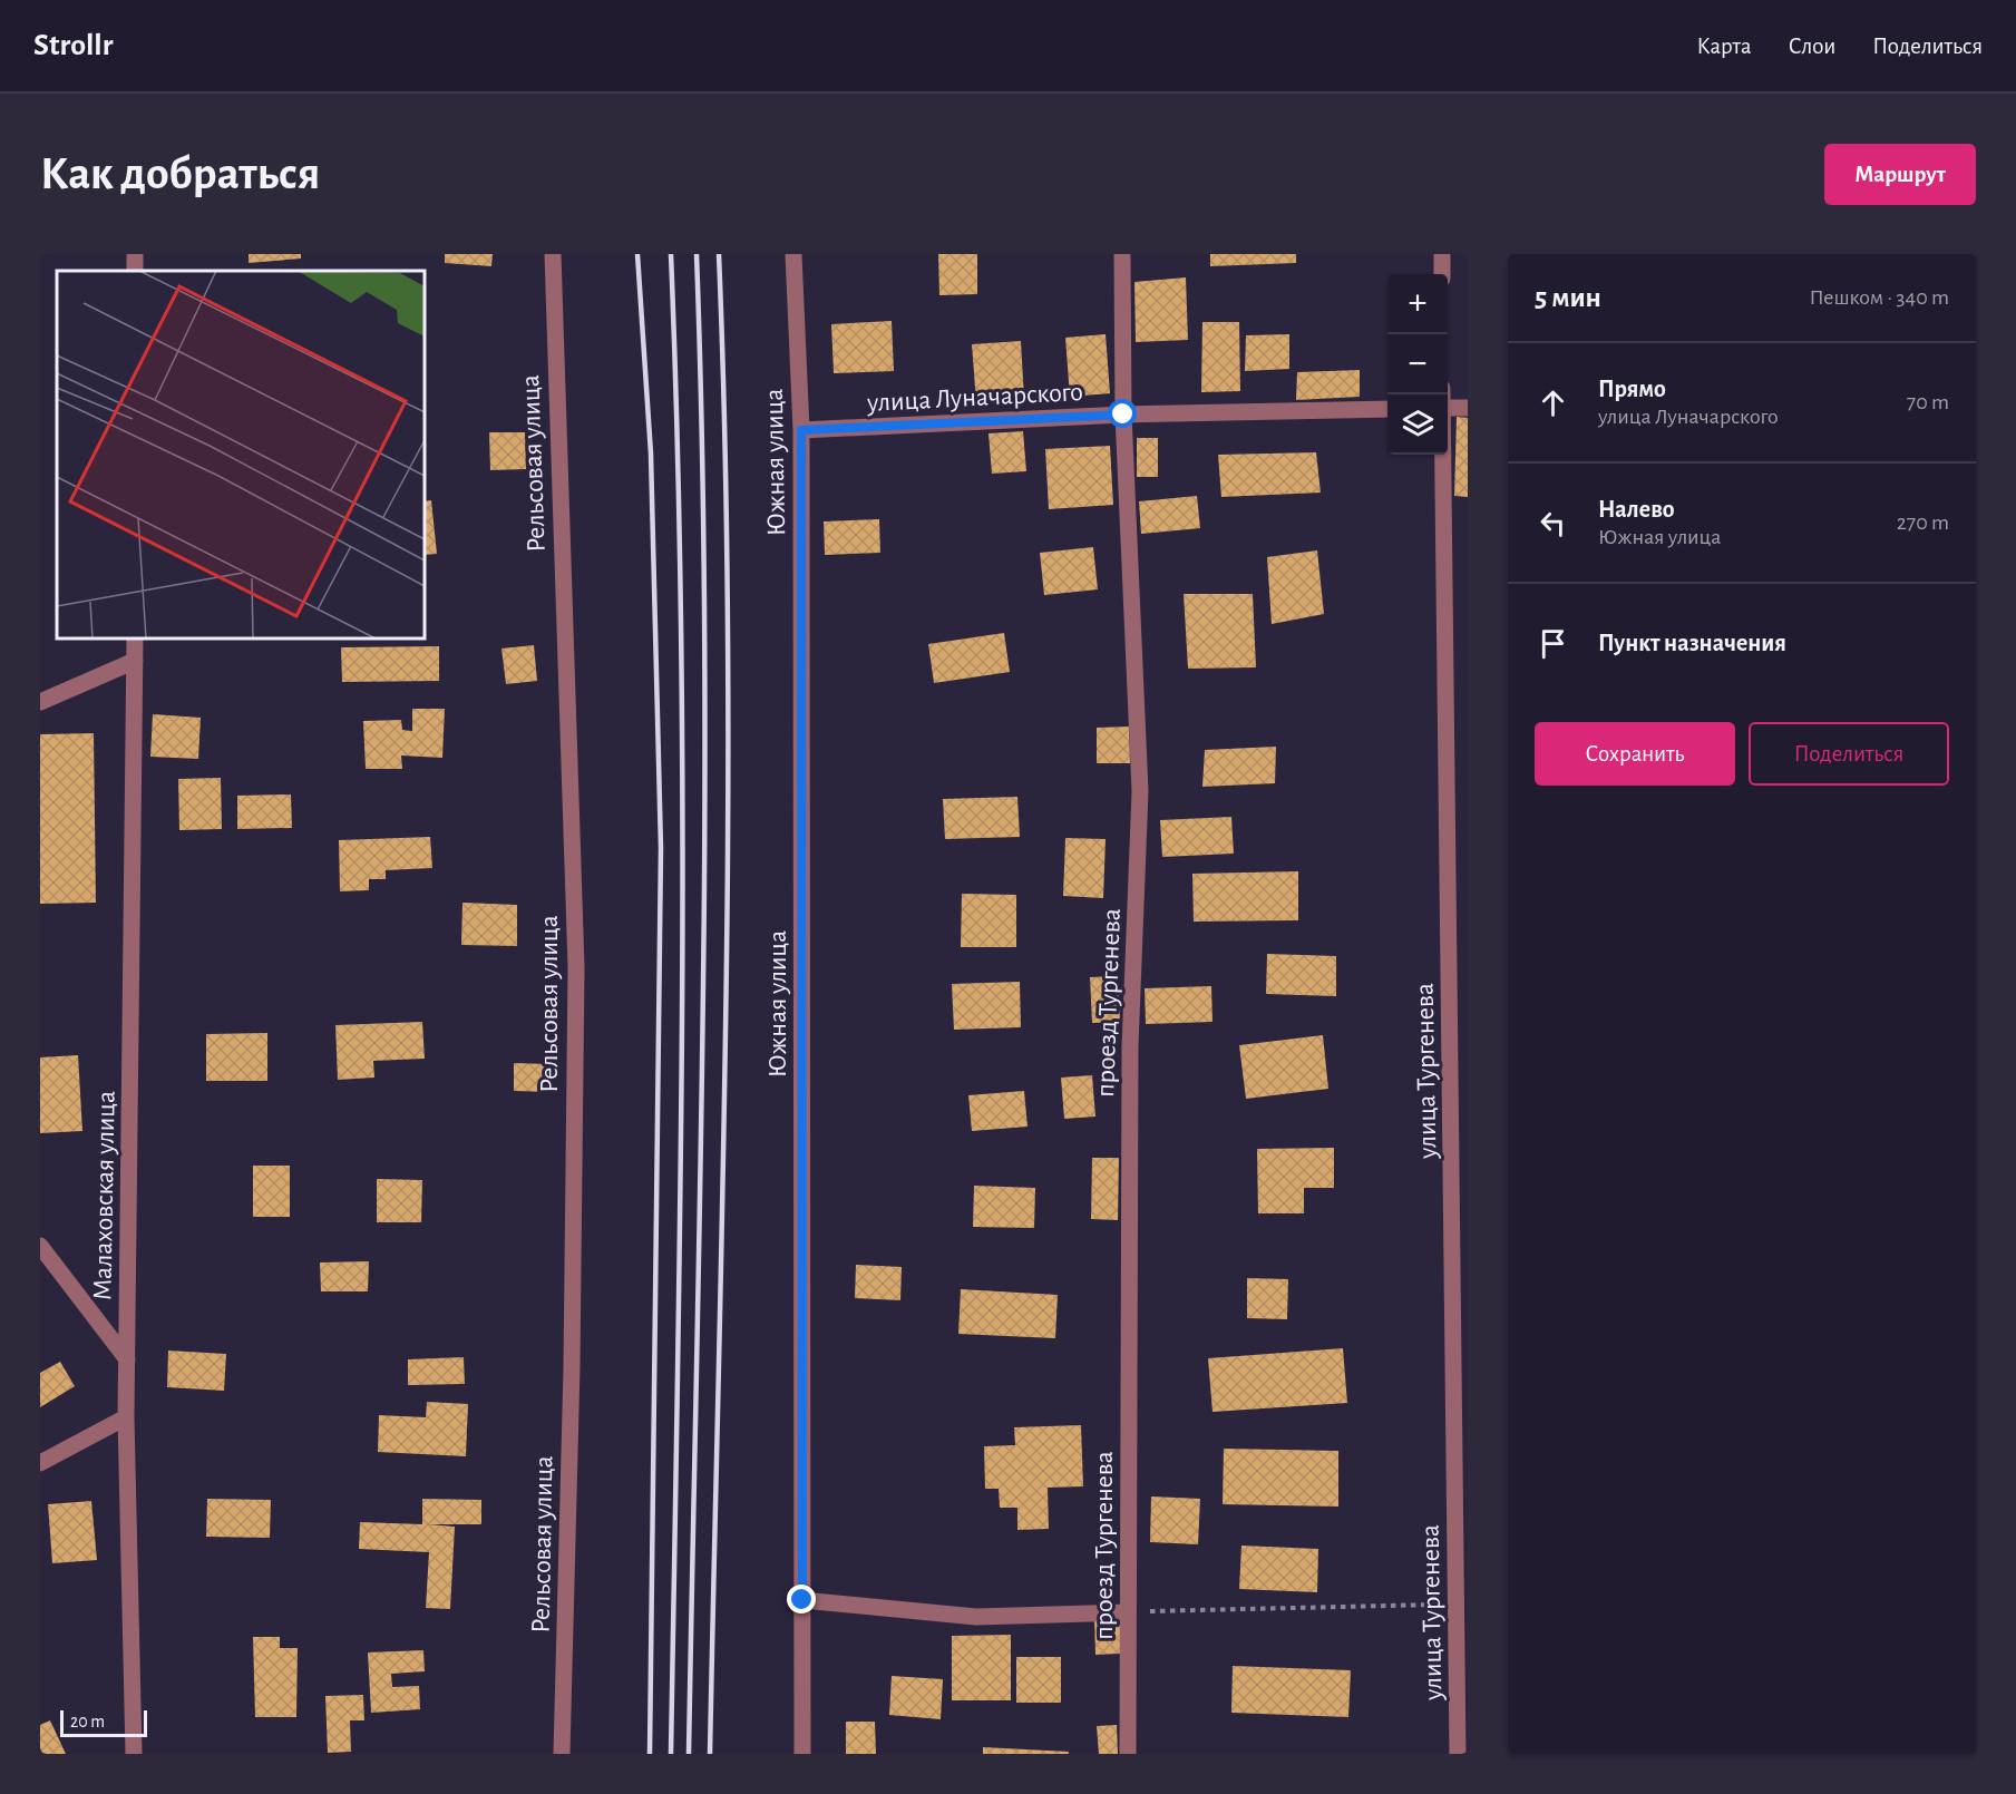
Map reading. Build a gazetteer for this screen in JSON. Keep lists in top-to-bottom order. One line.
{"streets":{"street":["улица Луначарского","Южная улица","Рельсовая улица","проезд Тургенева","улица Тургенева","Малаховская улица"]},"crossings":[["улица Луначарского","Южная улица"],["улица Луначарского","проезд Тургенева"]],"scale_bar":"20 m","page":{"header":"Strollr","nav":["Карта","Слои","Поделиться"],"buttons":["Маршрут",["Сохранить","Поделиться"]],"title":"Как добраться","heading":["5 мин","Пешком · 340 m"],"map_buttons":["+","−"],"list":[["Прямо","улица Луначарского","70 m"],["Налево","Южная улица","270 m"],"Пункт назначения"],"scale":"20 m"}}
